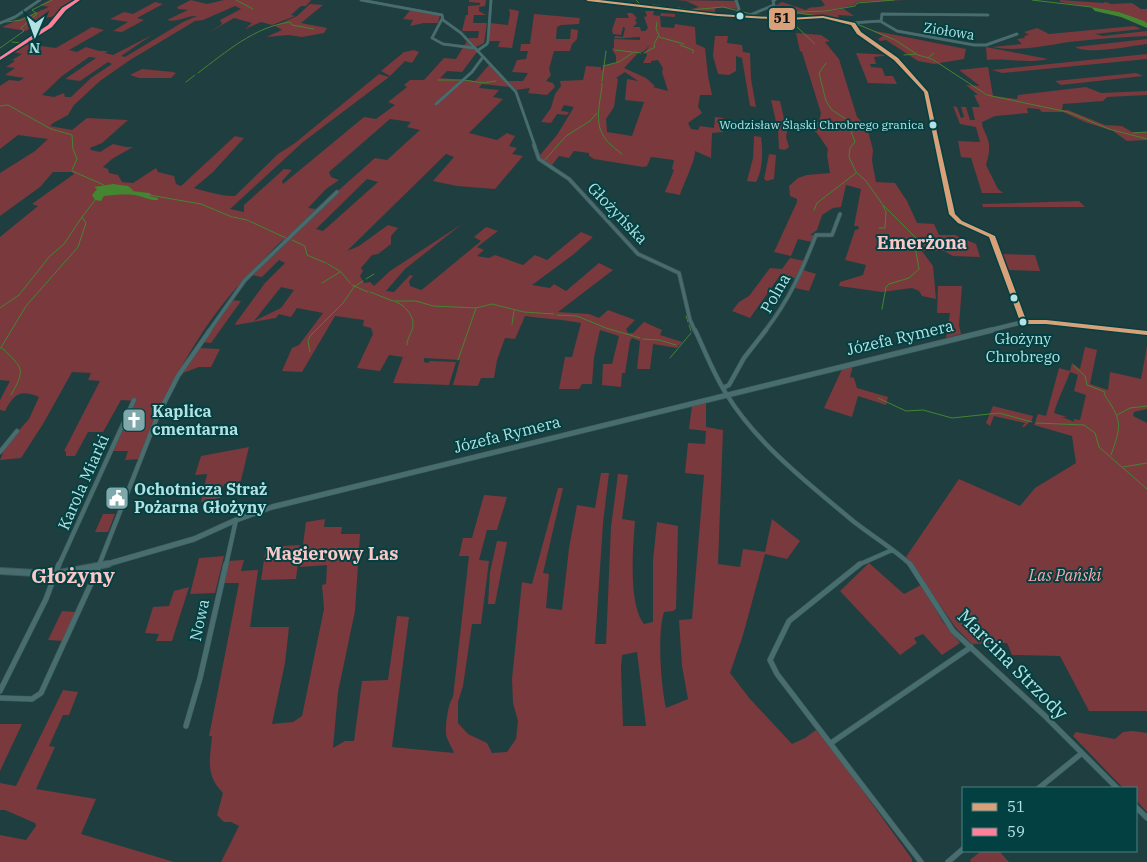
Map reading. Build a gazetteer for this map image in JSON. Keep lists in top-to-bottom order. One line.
{"streets":{"street":["Ziołowa","Głożyńska","Polna","Józefa Rymera","Karola Miarki","Nowa","Marcina Strzody"]},"crossings":[["Głożyńska","Polna"],["Głożyńska","Józefa Rymera"],["Głożyńska","Marcina Strzody"],["Józefa Rymera","Karola Miarki"],["Józefa Rymera","Nowa"]],"districts":["Emerżona","Magierowy Las","Głożyny"],"parks":["Las Pański"],"places":{"other":["Wodzisław Śląski Chrobrego granica","Głożyny Chrobrego"],"church":["Kaplica cmentarna"],"public building":["Ochotnicza Straż Pożarna Głożyny"]},"lines":["transit line 51","transit line 59"],"legend":["51","59"],"north":"bottom"}
